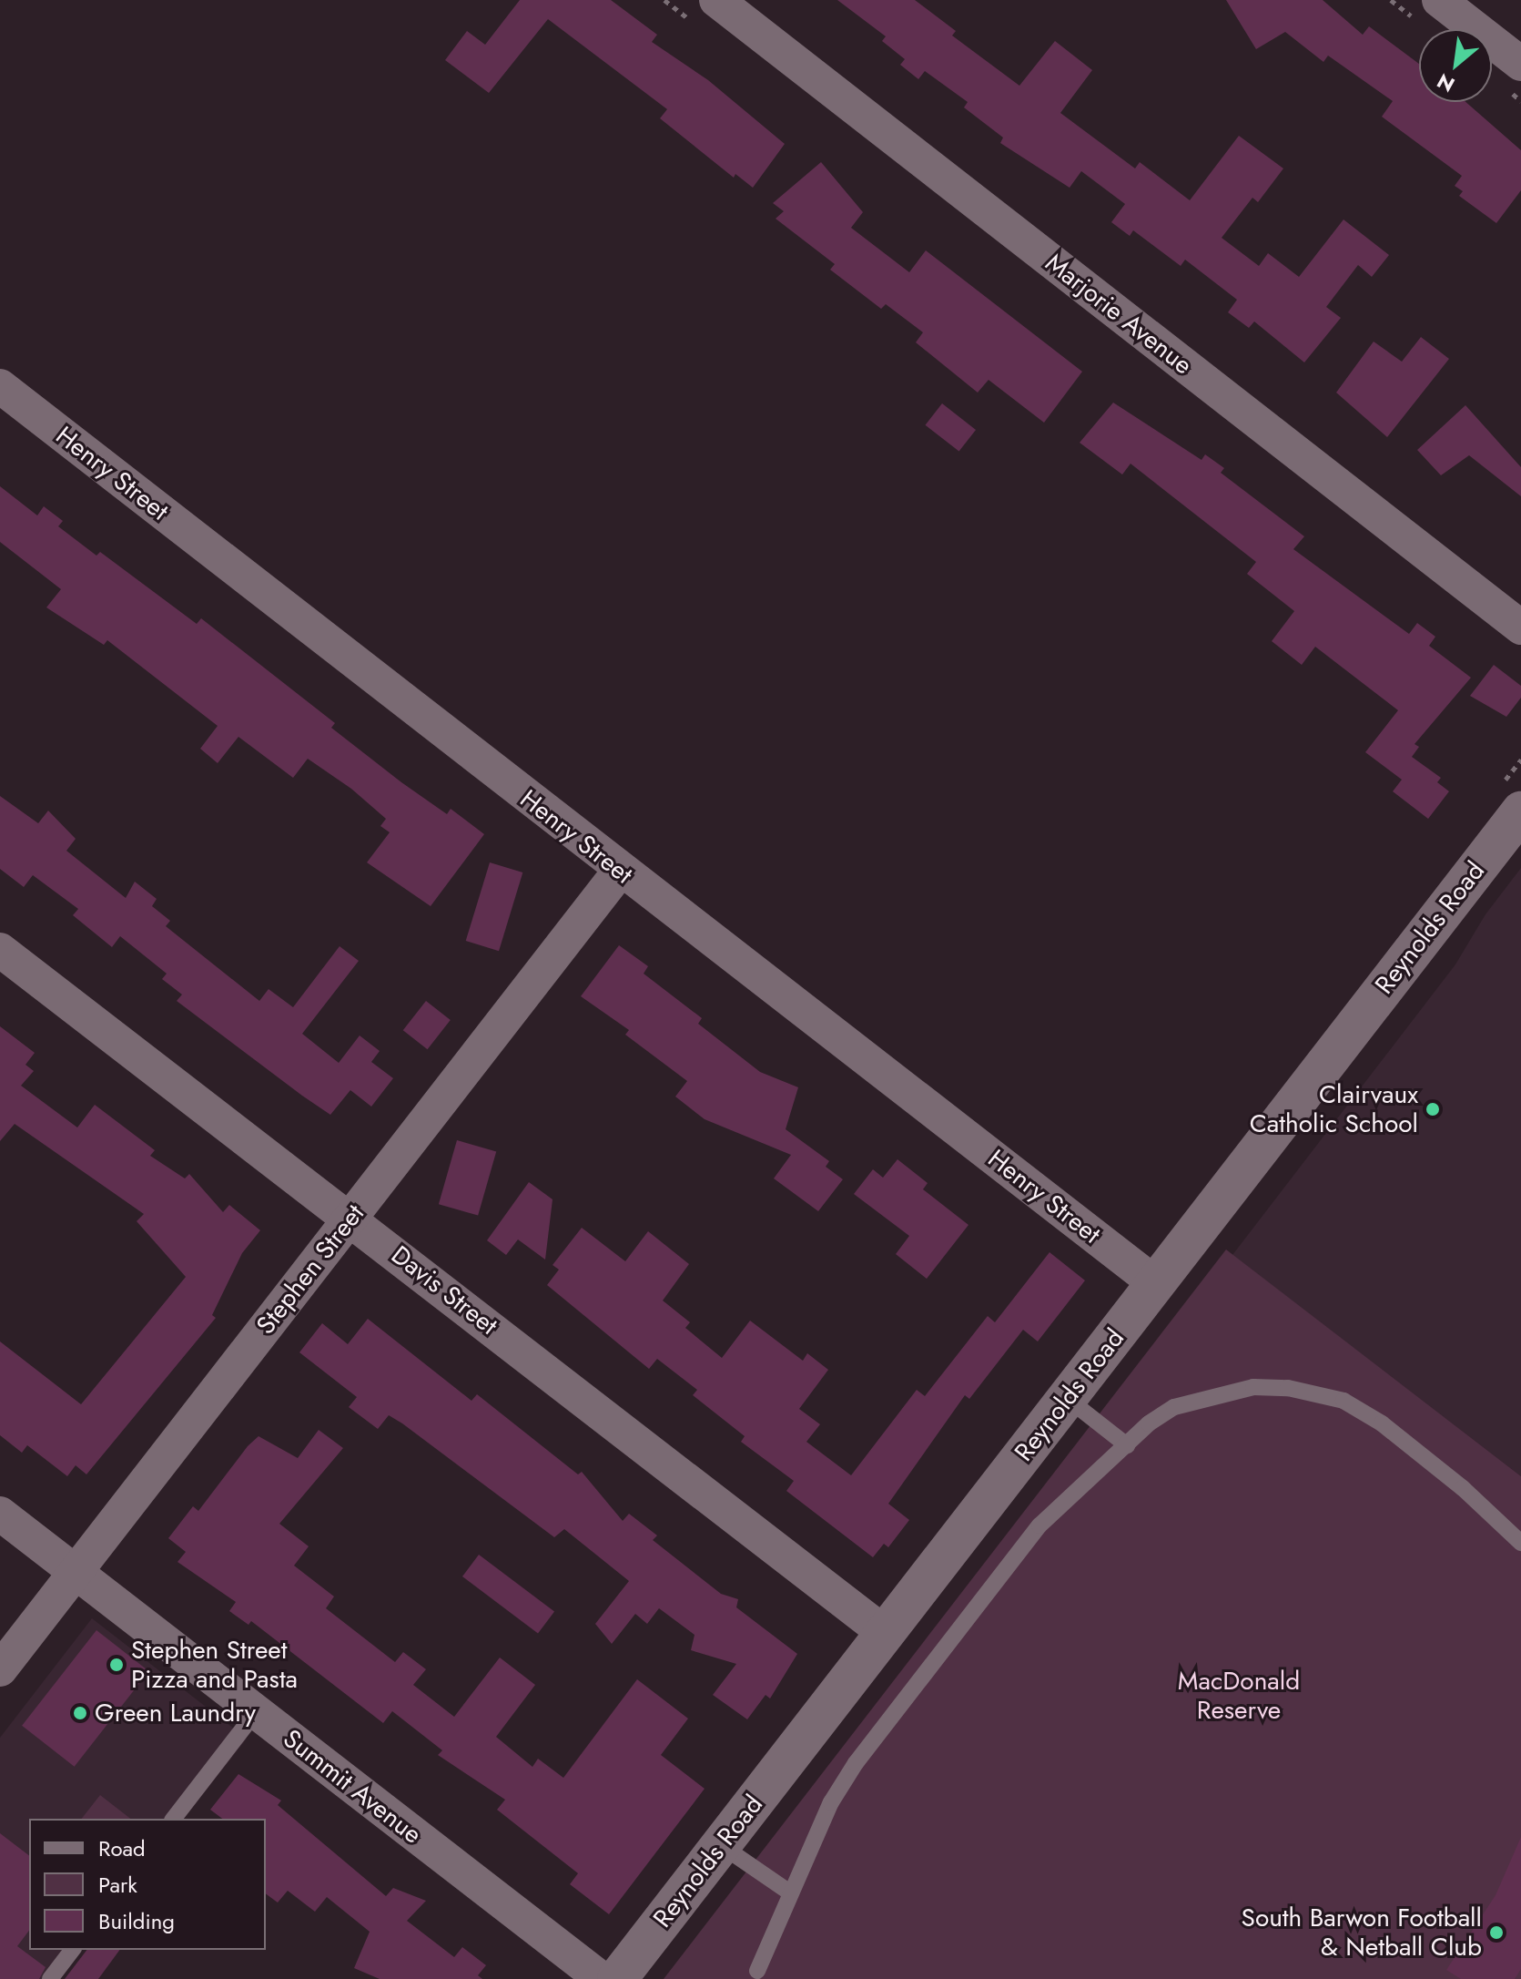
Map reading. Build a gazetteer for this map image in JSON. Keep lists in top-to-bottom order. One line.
{"streets":{"street":["Marjorie Avenue","Henry Street","Reynolds Road","Stephen Street","Davis Street","Summit Avenue"]},"crossings":[["Henry Street","Reynolds Road"],["Henry Street","Stephen Street"],["Reynolds Road","Davis Street"],["Stephen Street","Davis Street"],["Stephen Street","Summit Avenue"]],"parks":["MacDonald Reserve"],"places":["Clairvaux Catholic School","Stephen Street Pizza and Pasta","Green Laundry","South Barwon Football & Netball Club"],"legend":["Road","Park","Building"],"north":"bottom left"}
